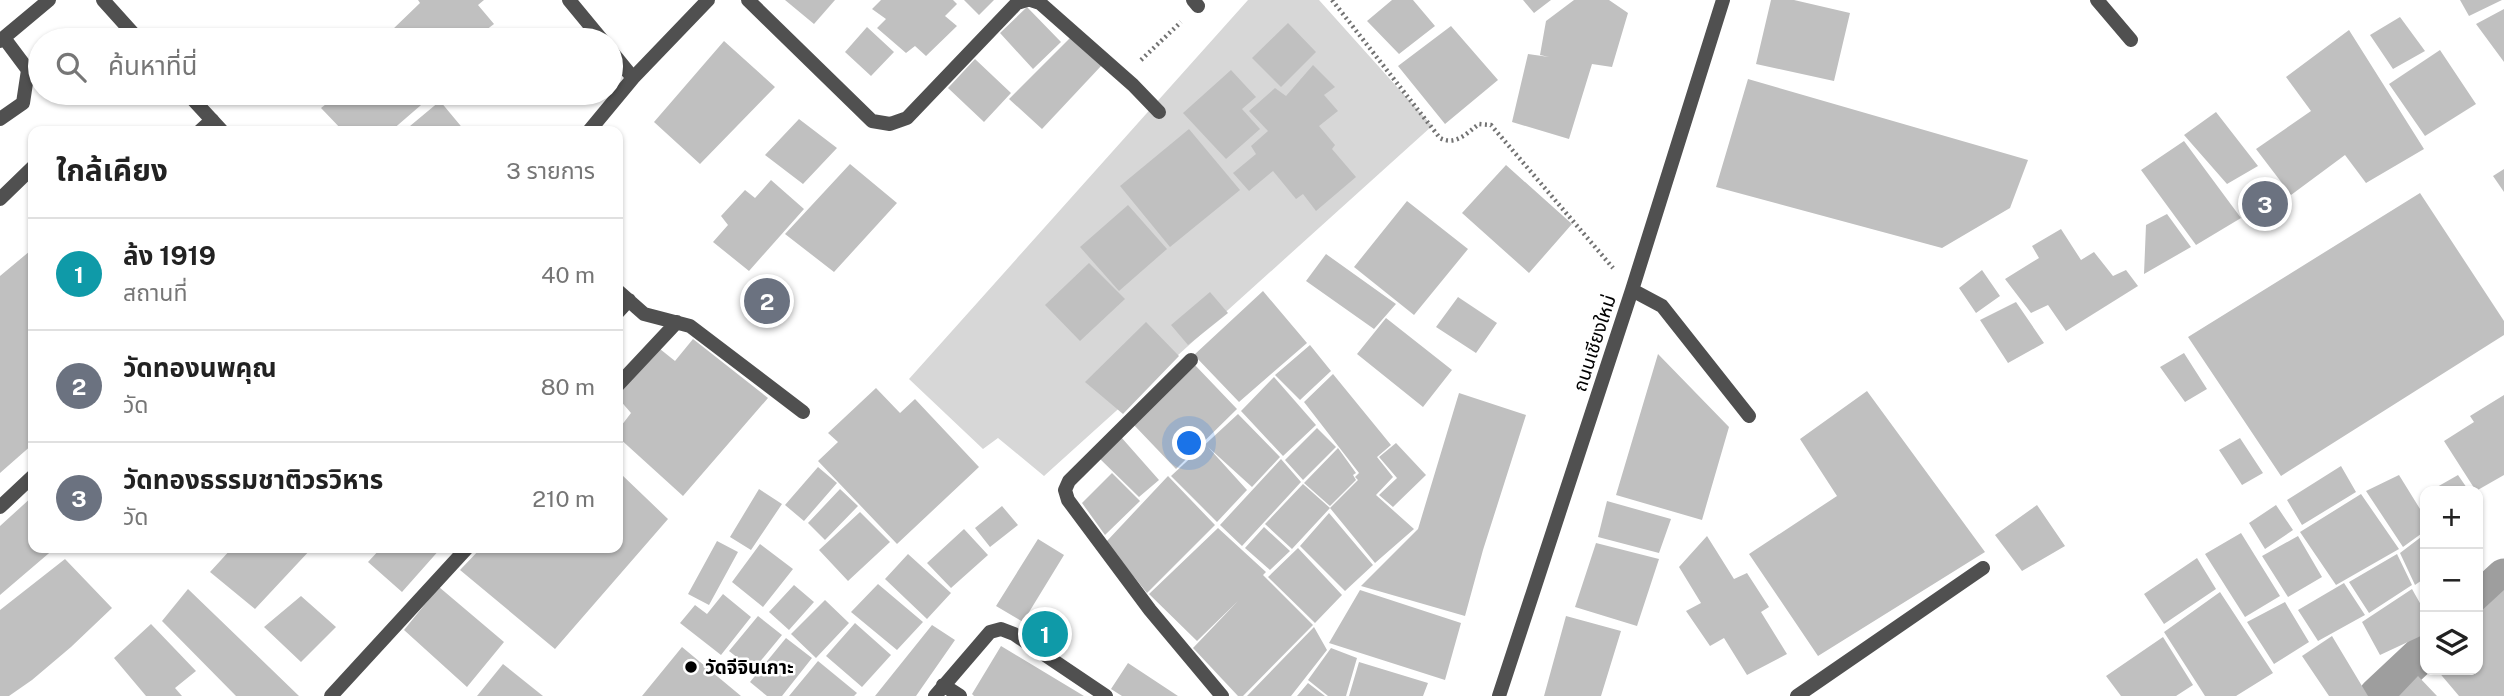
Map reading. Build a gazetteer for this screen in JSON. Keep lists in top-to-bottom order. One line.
{"streets":{"street":["ถนนเชียงใหม่"]},"places":["วัดจีจินเกาะ"],"page":{"search":"ค้นหาที่นี่","heading":["ใกล้เคียง","3 รายการ"],"pins":["3","2","1"],"list":[{"mark":"1","name":"ล้ง 1919","note":"สถานที่","value":"40 m"},{"mark":"2","name":"วัดทองนพคุณ","note":"วัด","value":"80 m"},{"mark":"3","name":"วัดทองธรรมชาติวรวิหาร","note":"วัด","value":"210 m"}],"map_buttons":["+","−"]}}
